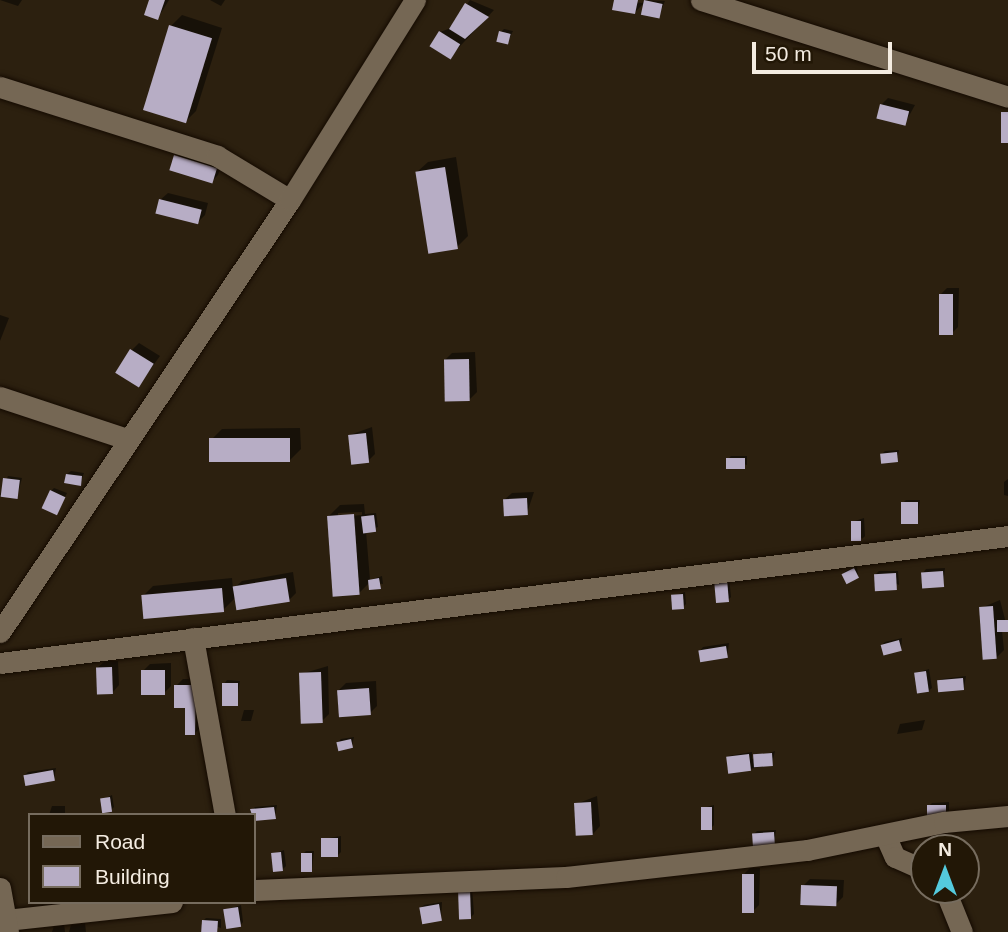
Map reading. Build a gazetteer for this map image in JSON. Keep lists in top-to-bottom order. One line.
{"legend":["Road","Building"],"scale_bar":"50 m","north":"top"}
